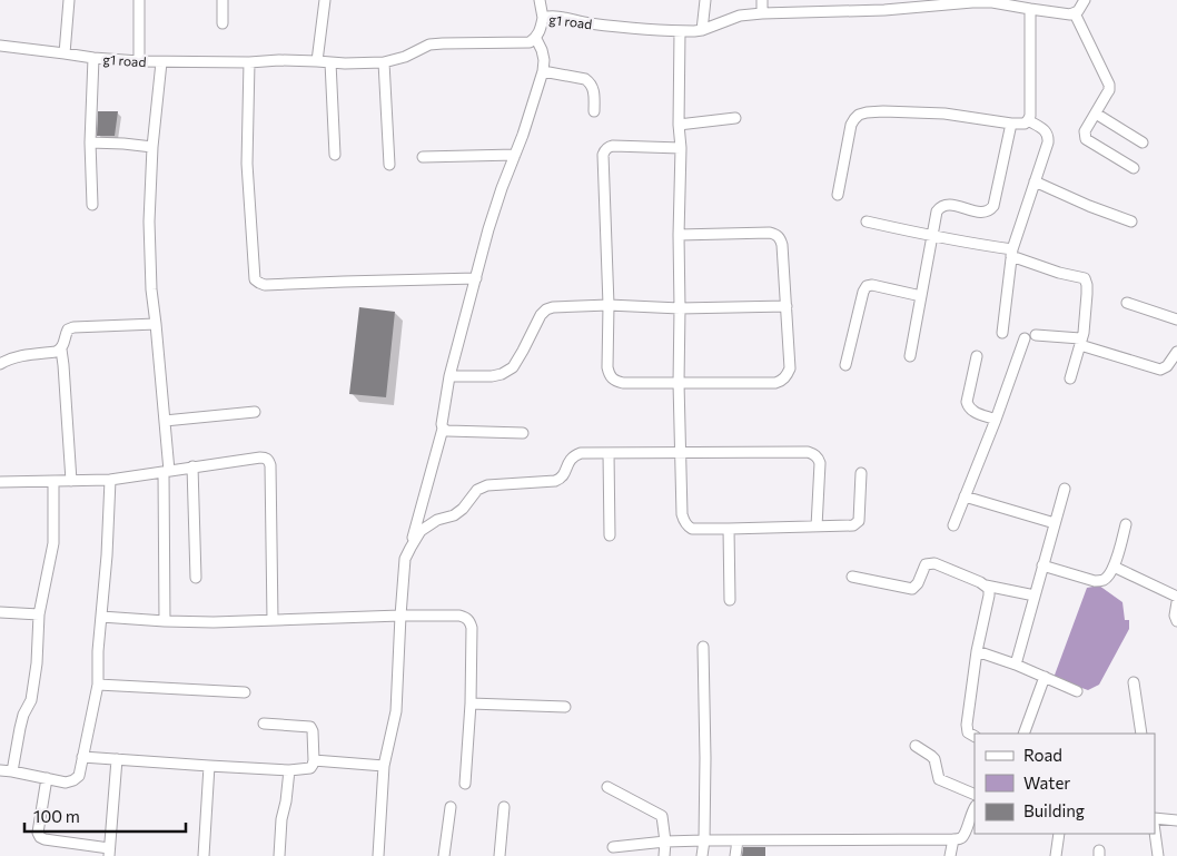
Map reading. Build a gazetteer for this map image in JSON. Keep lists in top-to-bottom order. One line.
{"streets":{"street":["g1 road"]},"legend":["Road","Water","Building"],"scale_bar":"100 m"}
